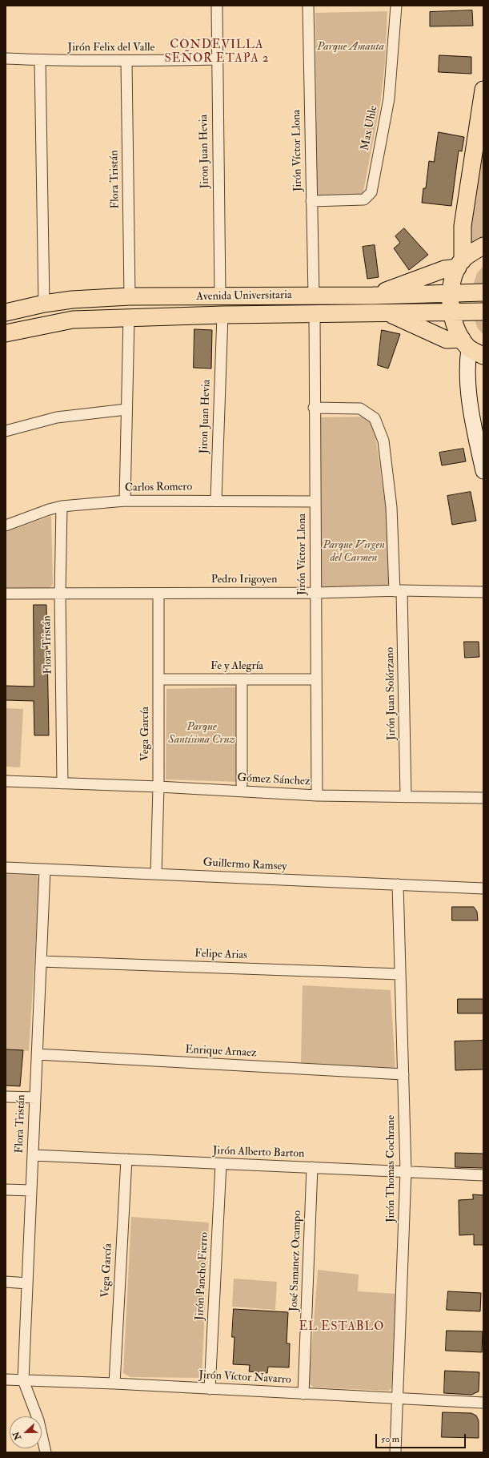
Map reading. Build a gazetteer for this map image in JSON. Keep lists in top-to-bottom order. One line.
{"streets":{"main road":["Avenida Universitaria"],"street":["Jirón Felix del Valle","Max Uhle","Jirón Víctor Llona","Jiron Juan Hevia","Flora Tristán","Carlos Romero","Pedro Irigoyen","Fe y Alegría","Jirón Juan Solórzano","Vega García","Gómez Sánchez","Guillermo Ramsey","Felipe Arias","Enrique Arnaez","Jirón Alberto Barton","Jirón Thomas Cochrane","José Samanez Ocampo","Jirón Pancho Fierro","Jirón Víctor Navarro"]},"crossings":[["Jirón Felix del Valle","Jiron Juan Hevia"],["Jirón Felix del Valle","Flora Tristán"],["Max Uhle","Jirón Víctor Llona"],["Jirón Víctor Llona","Avenida Universitaria"],["Jirón Víctor Llona","Carlos Romero"],["Jirón Víctor Llona","Pedro Irigoyen"],["Jirón Víctor Llona","Fe y Alegría"],["Jirón Víctor Llona","Jirón Juan Solórzano"],["Jirón Víctor Llona","Gómez Sánchez"],["Jiron Juan Hevia","Avenida Universitaria"],["Jiron Juan Hevia","Carlos Romero"],["Flora Tristán","Avenida Universitaria"],["Flora Tristán","Carlos Romero"],["Flora Tristán","Pedro Irigoyen"],["Flora Tristán","Gómez Sánchez"],["Flora Tristán","Guillermo Ramsey"],["Flora Tristán","Felipe Arias"],["Flora Tristán","Enrique Arnaez"],["Flora Tristán","Jirón Alberto Barton"],["Flora Tristán","Jirón Víctor Navarro"],["Pedro Irigoyen","Jirón Juan Solórzano"],["Pedro Irigoyen","Vega García"],["Fe y Alegría","Vega García"],["Jirón Juan Solórzano","Gómez Sánchez"],["Vega García","Gómez Sánchez"],["Vega García","Guillermo Ramsey"],["Vega García","Jirón Alberto Barton"],["Vega García","Jirón Víctor Navarro"],["Guillermo Ramsey","Jirón Thomas Cochrane"],["Felipe Arias","Jirón Thomas Cochrane"],["Enrique Arnaez","Jirón Thomas Cochrane"],["Jirón Alberto Barton","Jirón Thomas Cochrane"],["Jirón Alberto Barton","José Samanez Ocampo"],["Jirón Alberto Barton","Jirón Pancho Fierro"],["Jirón Thomas Cochrane","Jirón Víctor Navarro"],["José Samanez Ocampo","Jirón Víctor Navarro"],["Jirón Pancho Fierro","Jirón Víctor Navarro"]],"districts":["CONDEVILLA SEÑOR ETAPA 2","EL ESTABLO"],"parks":["Parque Amauta","Parque Virgen del Carmen","Parque Santísima Cruz"],"scale_bar":"50 m","north":"left"}
